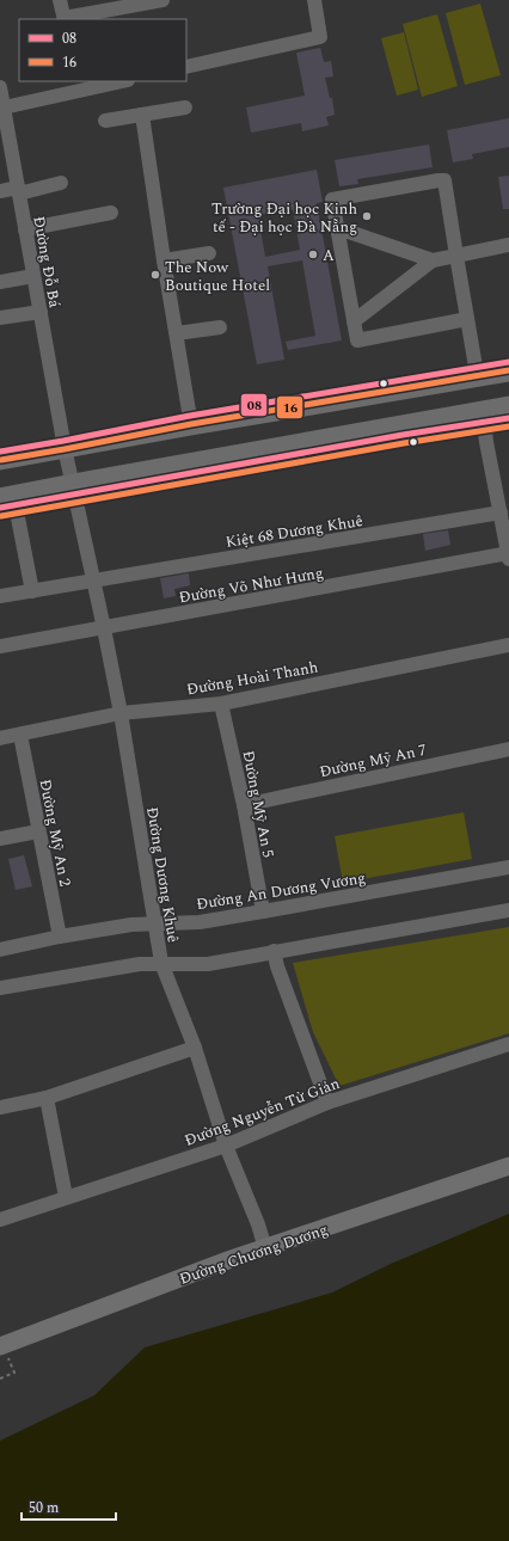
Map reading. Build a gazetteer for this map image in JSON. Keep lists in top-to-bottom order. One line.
{"streets":{"main road":["Đường Chương Dương"],"street":["Đường Đỗ Bá","Kiệt 68 Dương Khuê","Đường Võ Như Hưng","Đường Hoài Thanh","Đường Mỹ An 7","Đường Mỹ An 5","Đường Mỹ An 2","Đường Dương Khuê","Đường An Dương Vương","Đường Nguyễn Tử Giản"]},"crossings":[["Đường Đỗ Bá","Đường Dương Khuê"],["Kiệt 68 Dương Khuê","Đường Dương Khuê"],["Đường Võ Như Hưng","Đường Dương Khuê"],["Đường Hoài Thanh","Đường Mỹ An 5"],["Đường Hoài Thanh","Đường Mỹ An 2"],["Đường Hoài Thanh","Đường Dương Khuê"],["Đường Mỹ An 7","Đường Mỹ An 5"],["Đường Mỹ An 5","Đường An Dương Vương"],["Đường Mỹ An 2","Đường An Dương Vương"],["Đường Dương Khuê","Đường An Dương Vương"],["Đường Dương Khuê","Đường Nguyễn Tử Giản"],["Đường Dương Khuê","Đường Chương Dương"]],"places":["Trường Đại học Kinh tế - Đại học Đà Nẵng","A","The Now Boutique Hotel"],"lines":["transit line 08","transit line 16"],"legend":["08","16"],"scale_bar":"50 m"}
